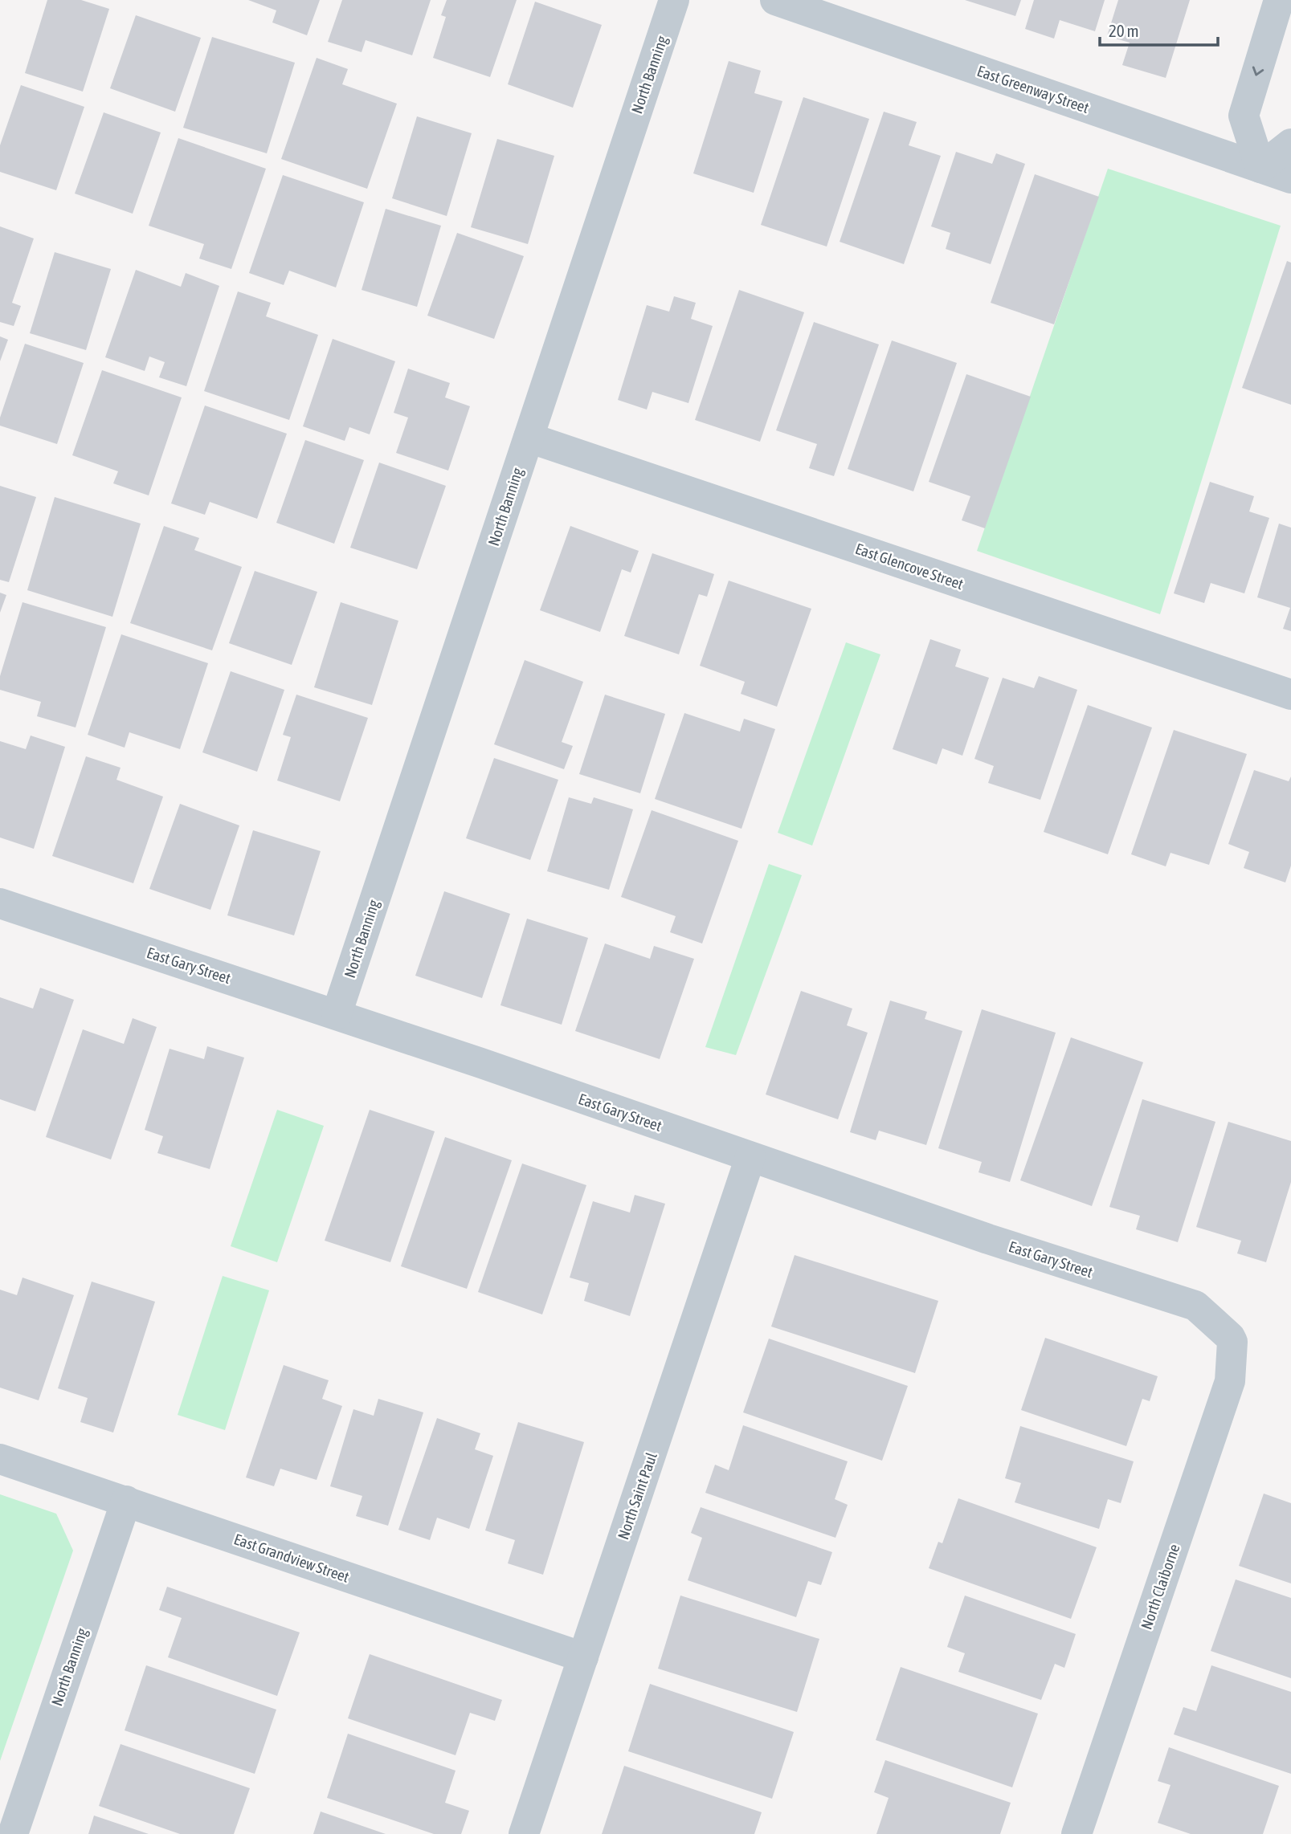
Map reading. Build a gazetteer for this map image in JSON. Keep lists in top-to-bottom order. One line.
{"streets":{"street":["North Banning","East Greenway Street","East Glencove Street","East Gary Street","North Saint Paul","East Grandview Street","North Claiborne"]},"crossings":[["North Banning","East Glencove Street"],["North Banning","East Gary Street"],["North Banning","East Grandview Street"],["East Gary Street","North Saint Paul"],["East Gary Street","North Claiborne"],["North Saint Paul","East Grandview Street"]],"scale_bar":"20 m"}
